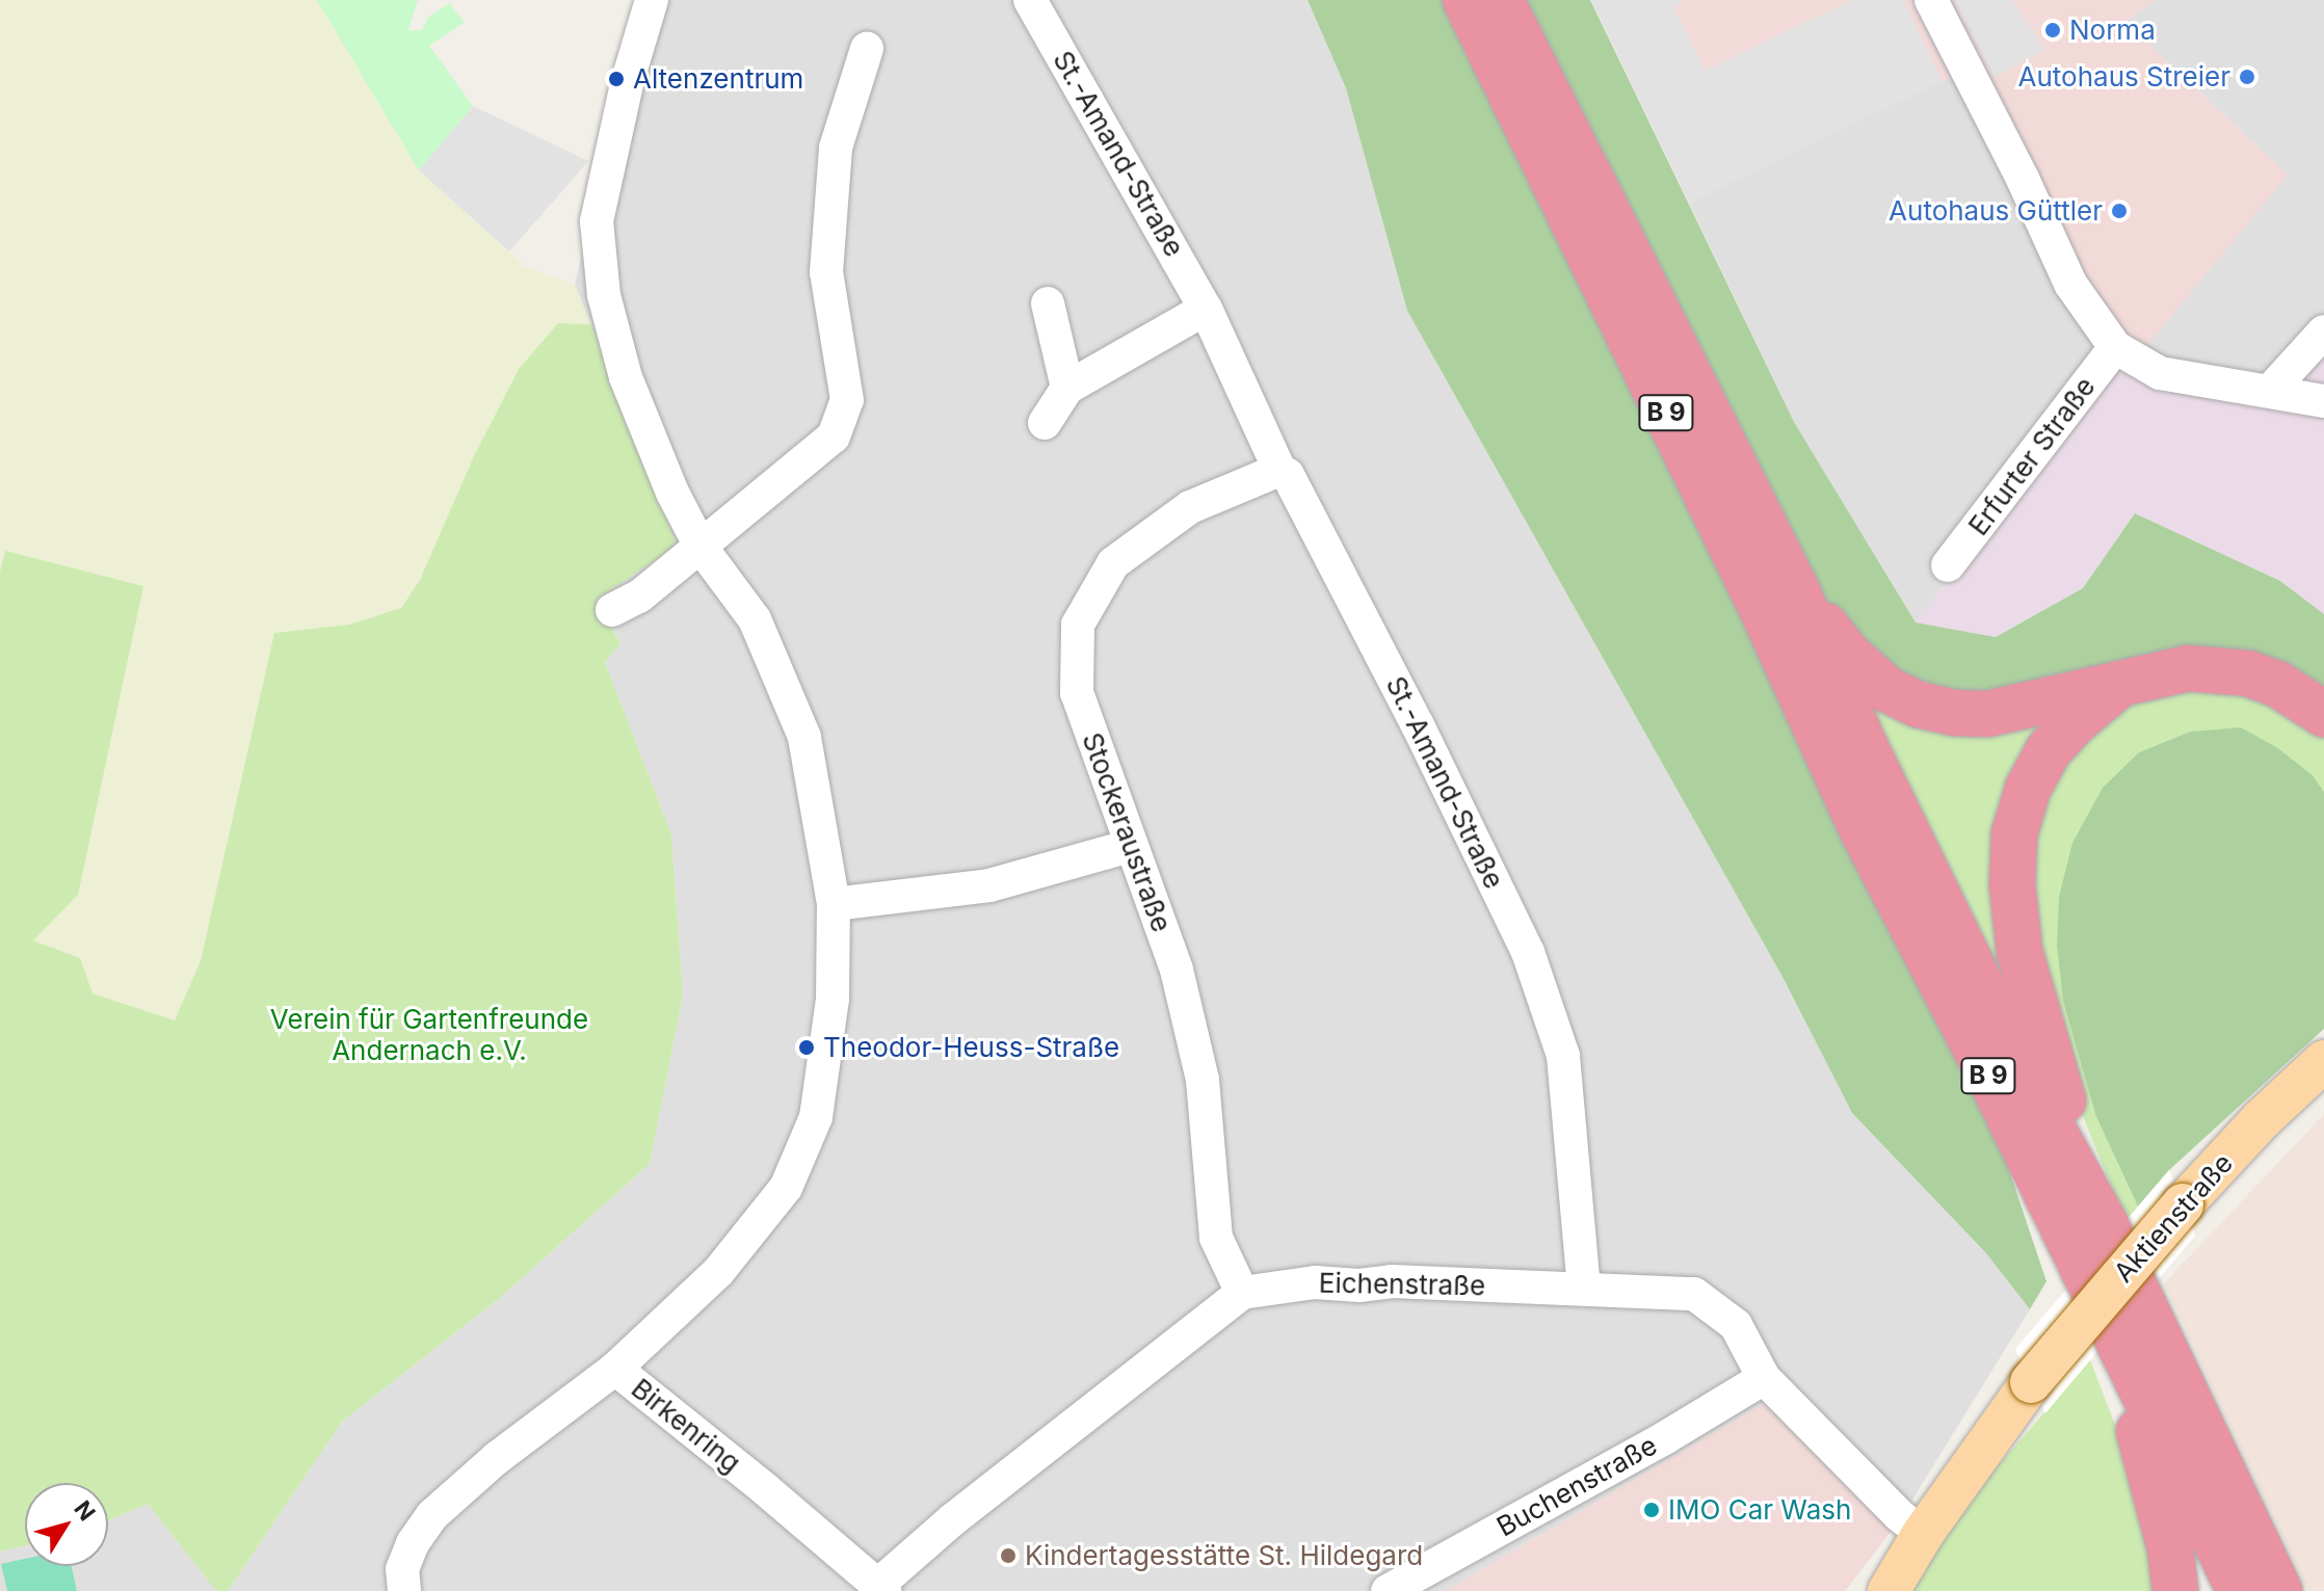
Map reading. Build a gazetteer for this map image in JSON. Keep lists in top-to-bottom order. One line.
{"streets":{"highway":["B 9"],"main road":["Aktienstraße"],"street":["St.-Amand-Straße","Erfurter Straße","Stockeraustraße","Eichenstraße","Birkenring","Buchenstraße"]},"crossings":[["St.-Amand-Straße","Stockeraustraße"],["St.-Amand-Straße","Eichenstraße"],["Stockeraustraße","Eichenstraße"],["Aktienstraße","Eichenstraße"],["Eichenstraße","Birkenring"],["Eichenstraße","Buchenstraße"]],"parks":["Verein für Gartenfreunde Andernach e.V."],"places":["Norma","Autohaus Streier","Altenzentrum","Autohaus Güttler","Theodor-Heuss-Straße","IMO Car Wash","Kindertagesstätte St. Hildegard"],"north":"top right"}
